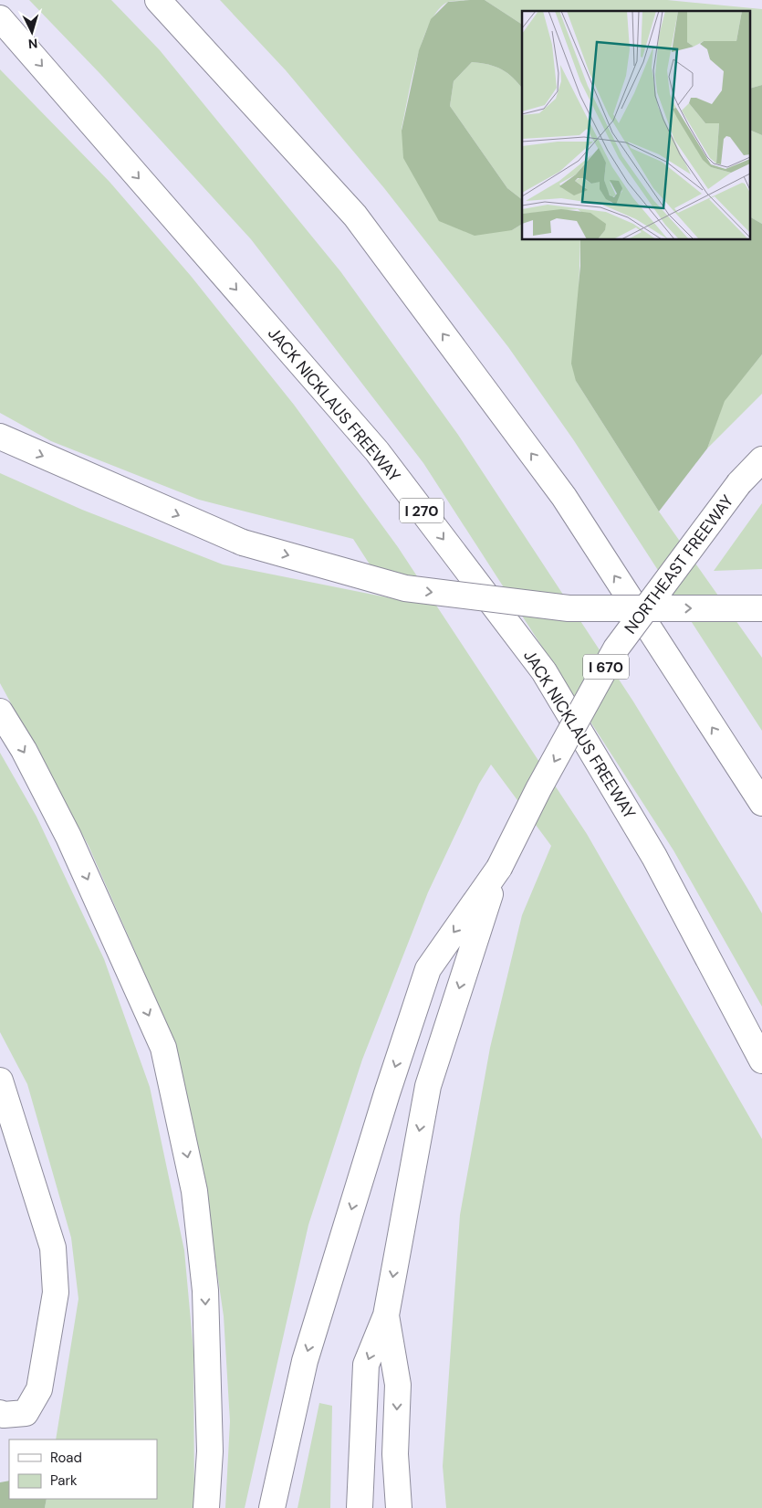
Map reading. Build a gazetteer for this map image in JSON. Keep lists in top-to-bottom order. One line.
{"streets":{"main road":["JACK NICKLAUS FREEWAY","I 270","NORTHEAST FREEWAY","I 670"]},"one_way":["NORTHEAST FREEWAY"],"legend":["Road","Park"],"north":"bottom"}
